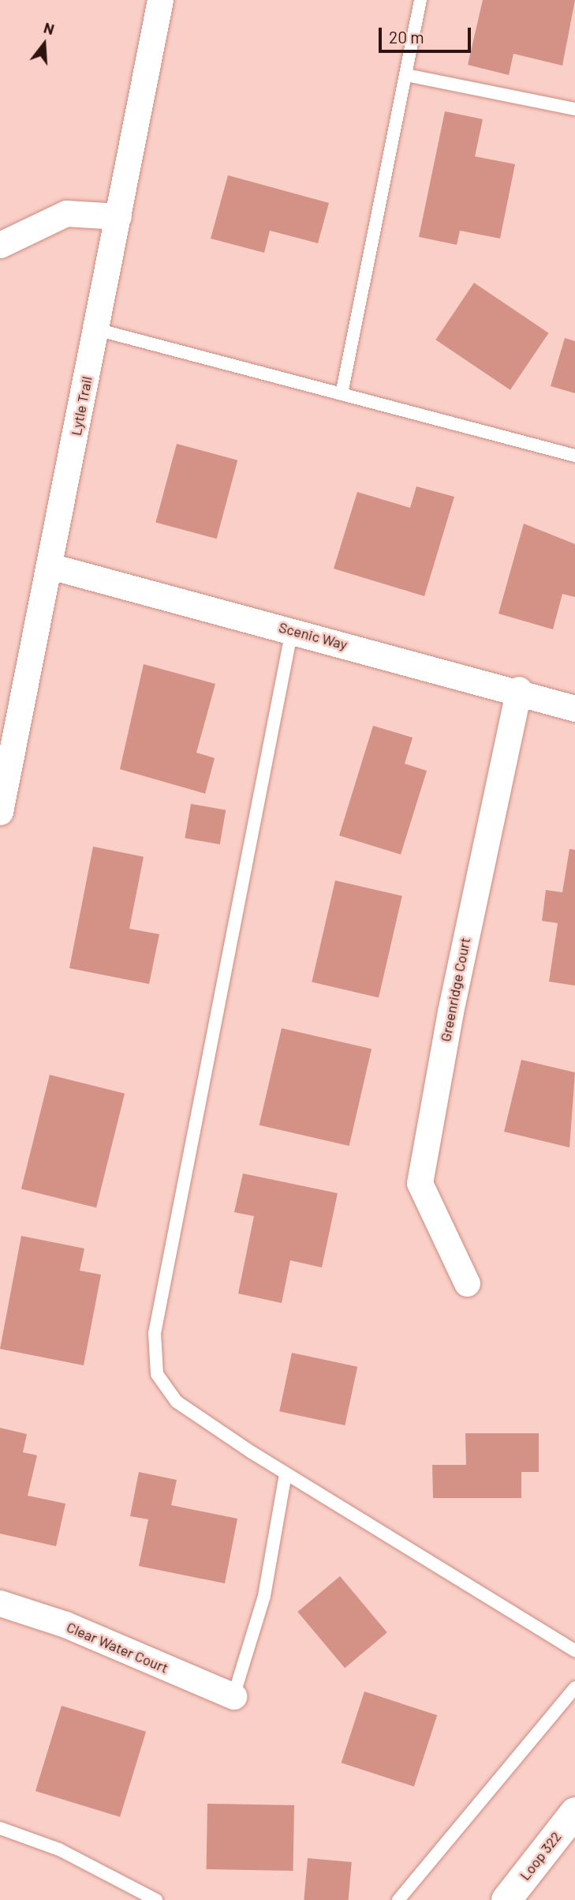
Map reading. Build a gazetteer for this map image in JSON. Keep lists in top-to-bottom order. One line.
{"streets":{"main road":["Loop 322"],"street":["Lytle Trail","Scenic Way","Greenridge Court","Clear Water Court"]},"crossings":[["Lytle Trail","Scenic Way"],["Scenic Way","Greenridge Court"]],"scale_bar":"20 m","north":"top"}
